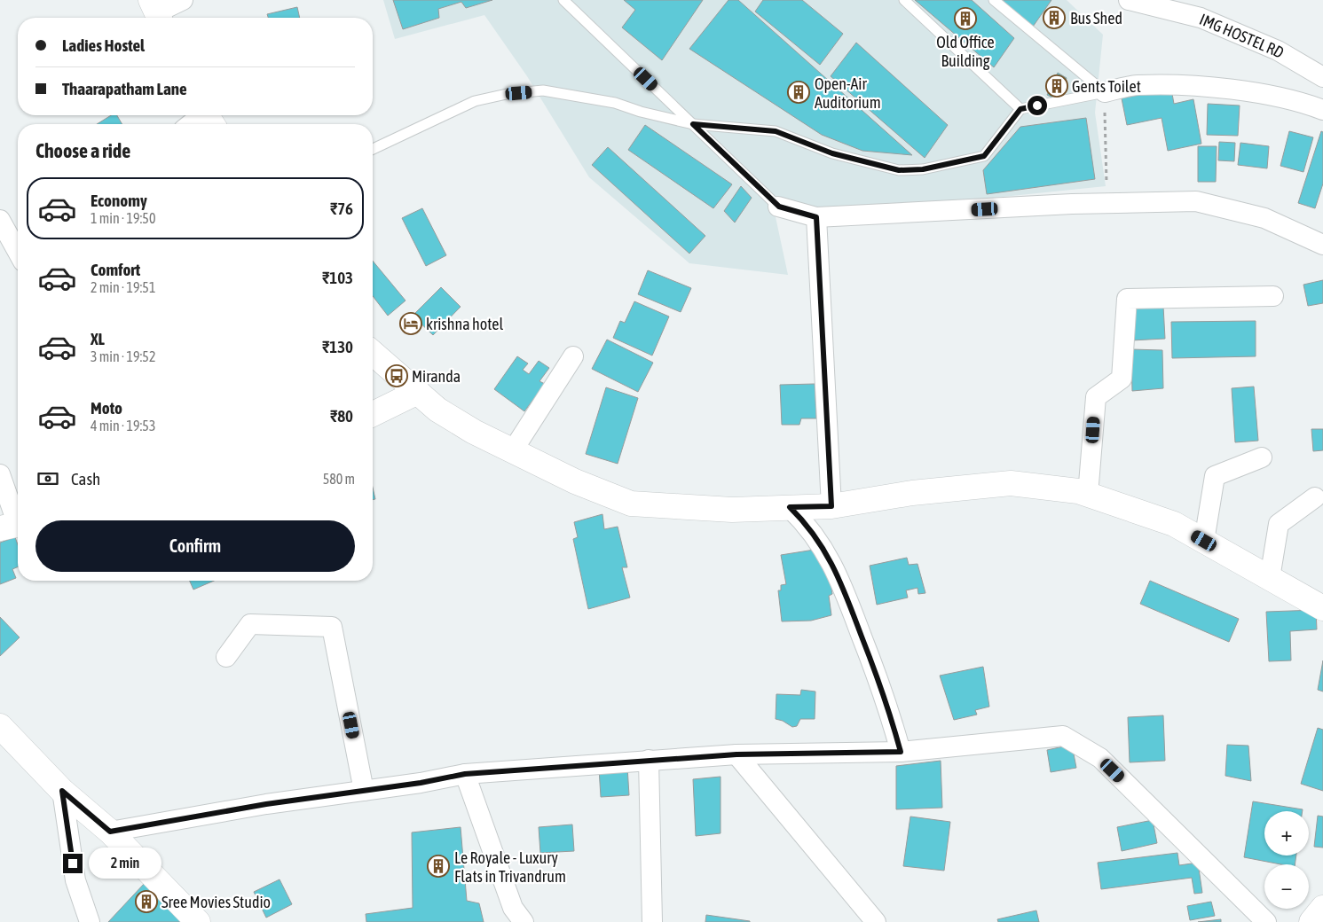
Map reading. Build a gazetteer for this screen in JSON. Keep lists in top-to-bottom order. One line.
{"streets":{"street":["IMG HOSTEL RD"]},"places":{"building":["Bus Shed","Old Office Building","Gents Toilet","Open-Air Auditorium","Le Royale - Luxury Flats in Trivandrum","Sree Movies Studio"],"hotel":["krishna hotel"],"bus stop":["Miranda"]},"page":{"banner":["Ladies Hostel","Thaarapatham Lane"],"heading":"Choose a ride","list":[{"name":"Economy","note":"1 min · 19:50","value":"₹76"},{"name":"Comfort","note":"2 min · 19:51","value":"₹103"},{"name":"XL","note":"3 min · 19:52","value":"₹130"},{"name":"Moto","note":"4 min · 19:53","value":"₹80"}],"pay":["Cash","580 m"],"buttons":"Confirm","map_buttons":["+","−"],"bubble":"2 min"}}
